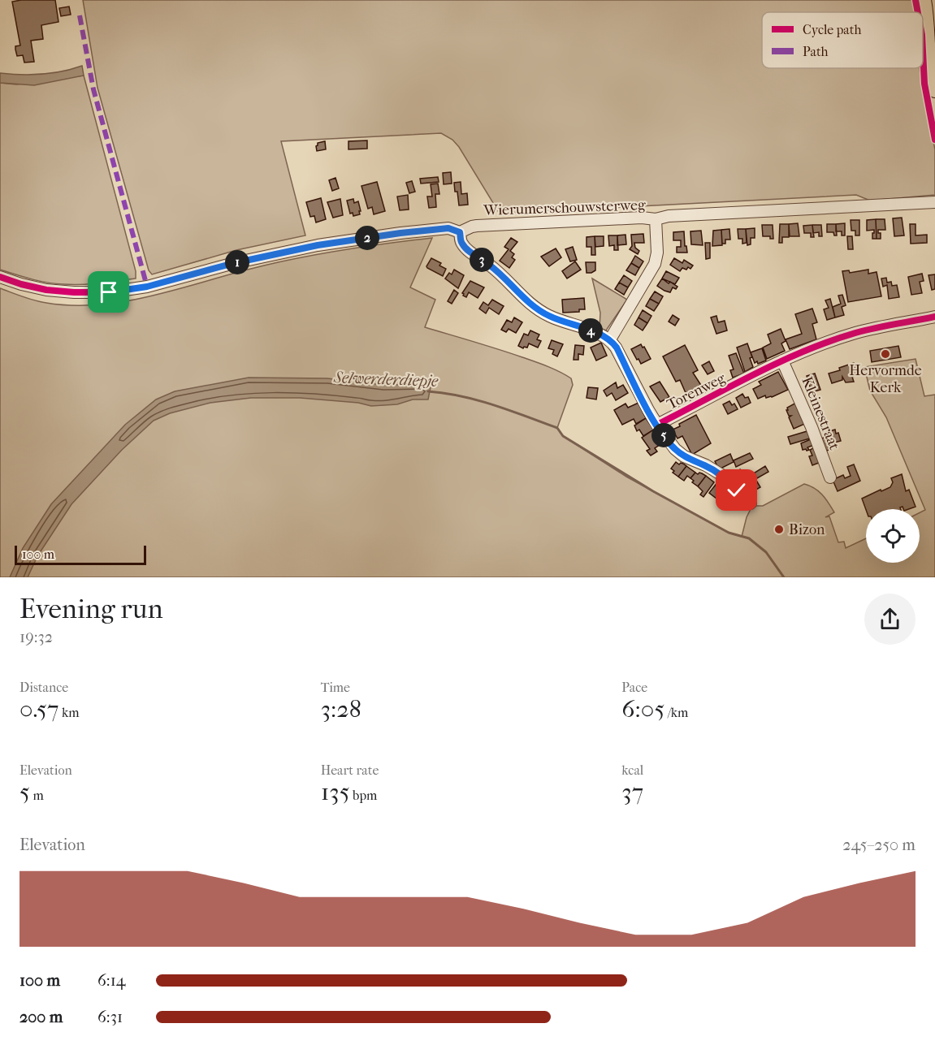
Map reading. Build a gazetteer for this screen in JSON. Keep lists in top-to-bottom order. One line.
{"streets":{"street":["Wierumerschouwsterweg","Torenweg","Kleinestraat"]},"crossings":[["Torenweg","Kleinestraat"]],"water":["Selwerderdiepje"],"places":["Hervormde Kerk","Bizon"],"legend":["Cycle path","Path"],"scale_bar":"100 m","page":{"pins":["2","3","1","4","5"],"scale":"100 m","heading":["Evening run","19:32"],"stats":[["Distance","0.57 km"],["Time","3:28"],["Pace","6:05 /km"],["Elevation","5 m"],["Heart rate","135 bpm"],["kcal","37"]],"chart":["Elevation","245–250 m"],"list":[{"name":"100 m","note":"6:14"},{"name":"200 m","note":"6:31"}]}}
